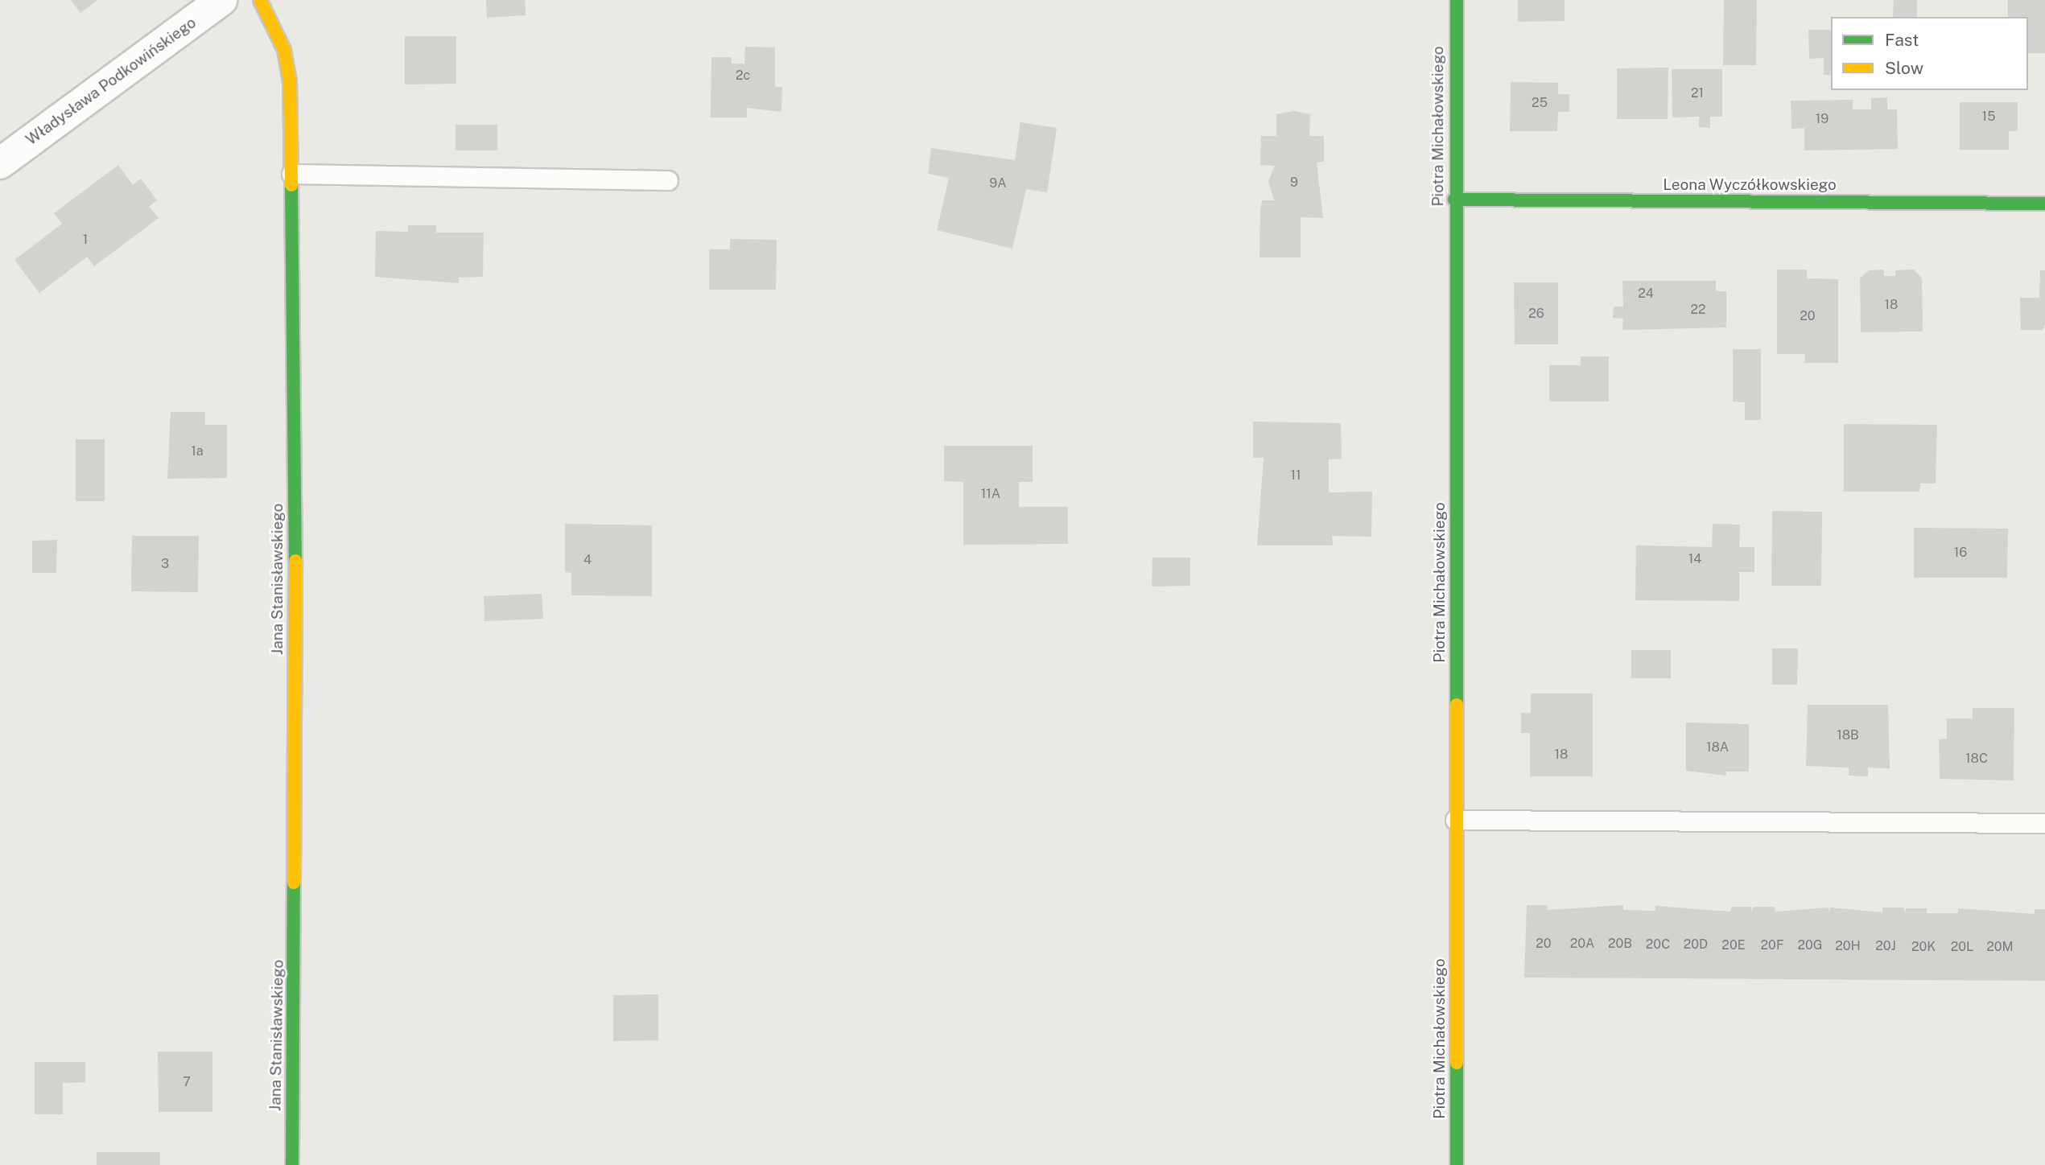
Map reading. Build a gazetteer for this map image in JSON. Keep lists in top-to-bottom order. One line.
{"streets":{"street":["Władysława Podkowińskiego","Piotra Michałowskiego","Leona Wyczółkowskiego","Jana Stanisławskiego"]},"crossings":[["Piotra Michałowskiego","Leona Wyczółkowskiego"]],"house_numbers":["2c","21","25","15","19","9","9A","1","24","18","22","26","20","1a","11","11A","16","14","4","3","18B","18A","18","18C","20","20A","20B","20C","20D","20E","20F","20G","20H","20J","20K","20L","20M","7"],"legend":["Fast","Slow"]}
